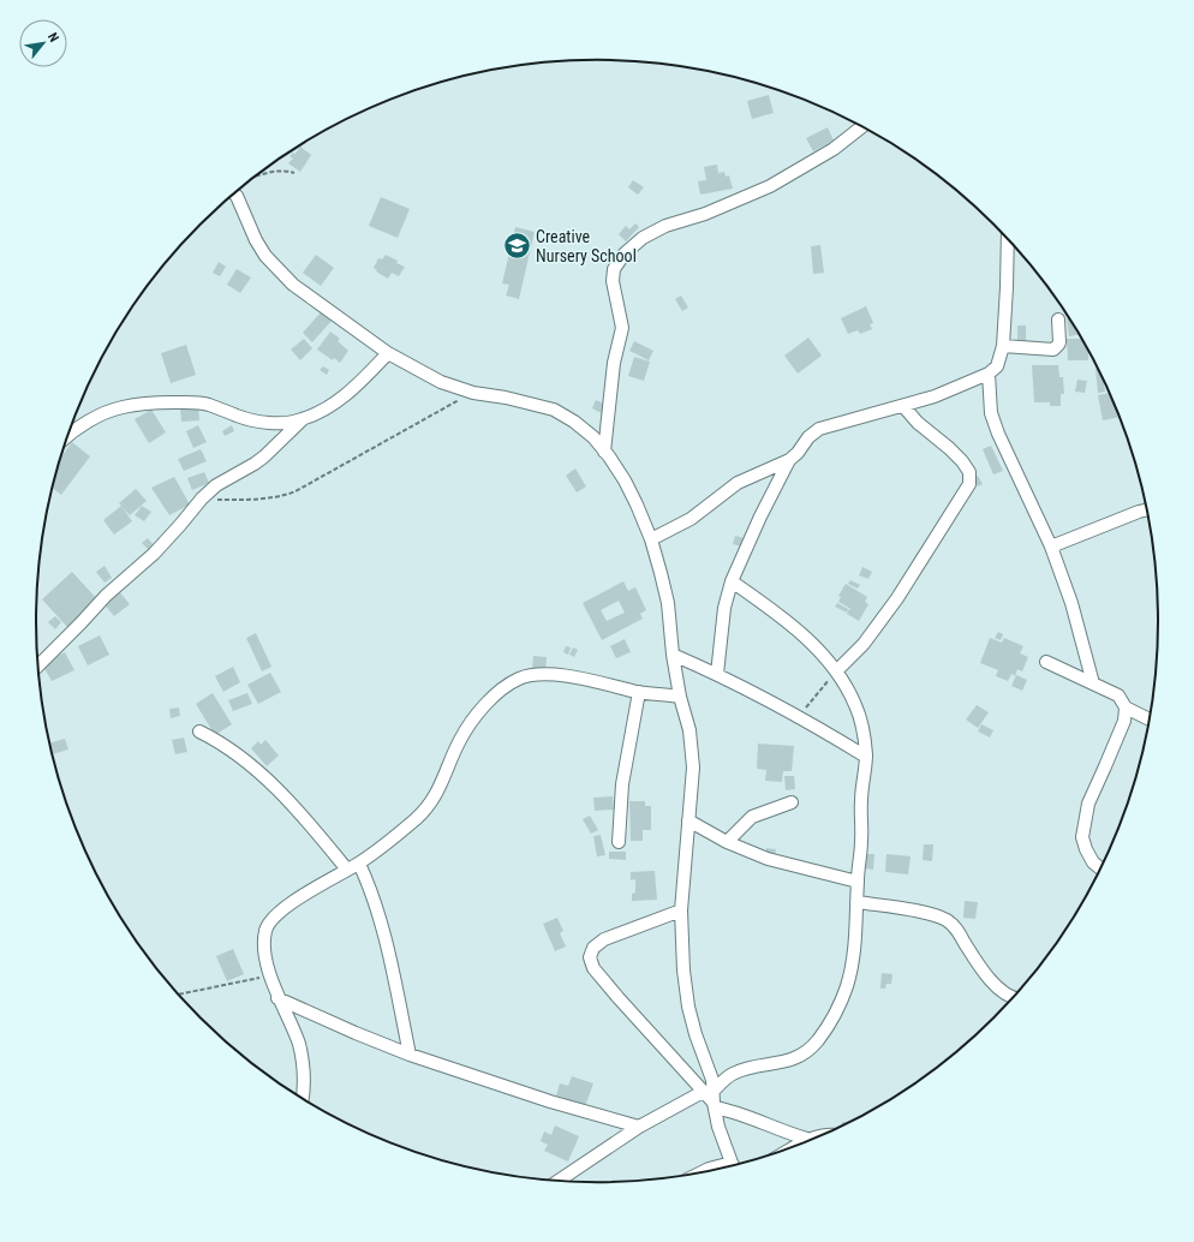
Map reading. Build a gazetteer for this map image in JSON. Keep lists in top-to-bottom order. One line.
{"places":{"school or university":["Creative Nursery School"]},"north":"top right"}
